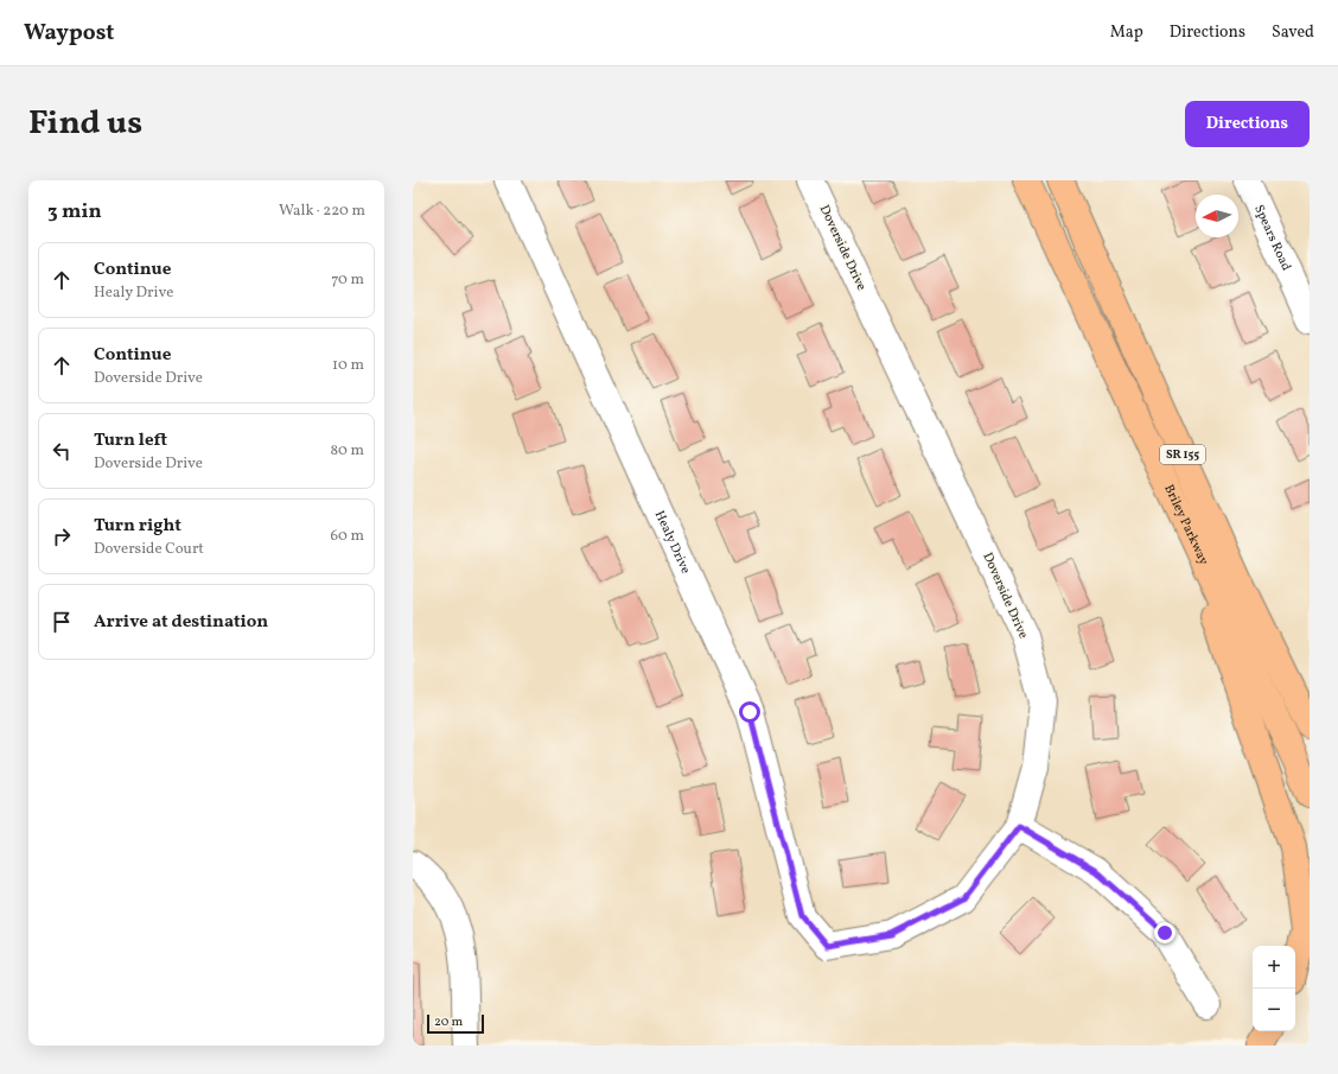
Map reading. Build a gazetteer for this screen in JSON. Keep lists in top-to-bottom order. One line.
{"streets":{"highway":["SR 155","Briley Parkway"],"street":["Spears Road","Doverside Drive","Healy Drive"]},"crossings":[["Doverside Drive","Healy Drive"]],"scale_bar":"20 m","north":"left","page":{"header":"Waypost","nav":["Map","Directions","Saved"],"title":"Find us","buttons":"Directions","heading":["3 min","Walk · 220 m"],"list":[["Continue","Healy Drive","70 m"],["Continue","Doverside Drive","10 m"],["Turn left","Doverside Drive","80 m"],["Turn right","Doverside Court","60 m"],"Arrive at destination"],"map_buttons":["+","−"],"scale":"20 m"}}
